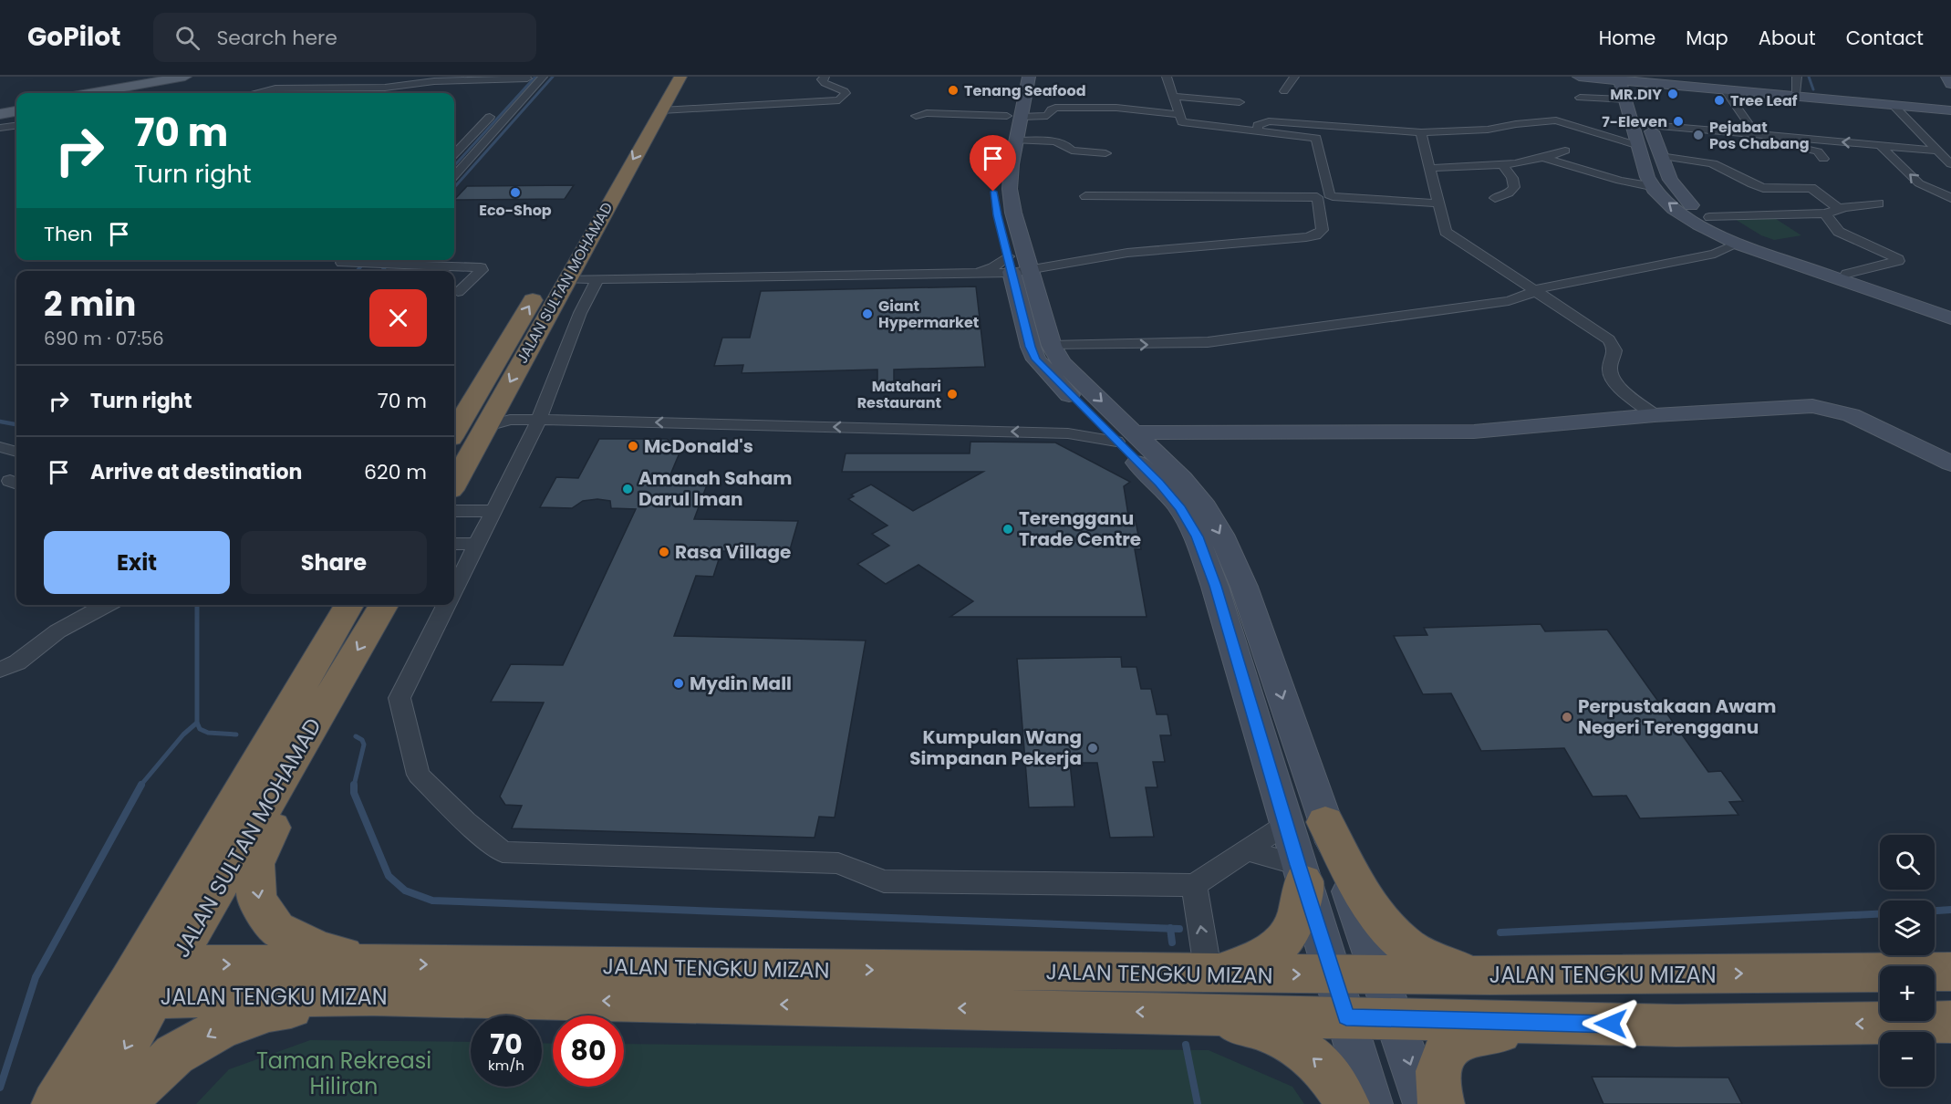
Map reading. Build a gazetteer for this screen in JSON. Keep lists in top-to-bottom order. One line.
{"streets":{"highway":["JALAN SULTAN MOHAMAD","JALAN TENGKU MIZAN"]},"crossings":[["JALAN SULTAN MOHAMAD","JALAN TENGKU MIZAN"]],"parks":["Taman Rekreasi Hiliran"],"places":["Tenang Seafood","MR.DIY","Tree Leaf","7-Eleven","Pejabat Pos Chabang","Eco-Shop","Giant Hypermarket","Matahari Restaurant","McDonald's","Amanah Saham Darul Iman","Terengganu Trade Centre","Rasa Village","Mydin Mall","Perpustakaan Awam Negeri Terengganu","Kumpulan Wang Simpanan Pekerja"],"page":{"header":"GoPilot","search":"Search here","nav":["Home","Map","About","Contact"],"turn":["70 m","Turn right"],"then":"Then","heading":["2 min","690 m · 07:56"],"list":[{"name":"Turn right","value":"70 m"},{"name":"Arrive at destination","value":"620 m"}],"buttons":["Exit","Share"],"map_buttons":["+","−"],"speed":"70 km/h","limit":"80"}}
